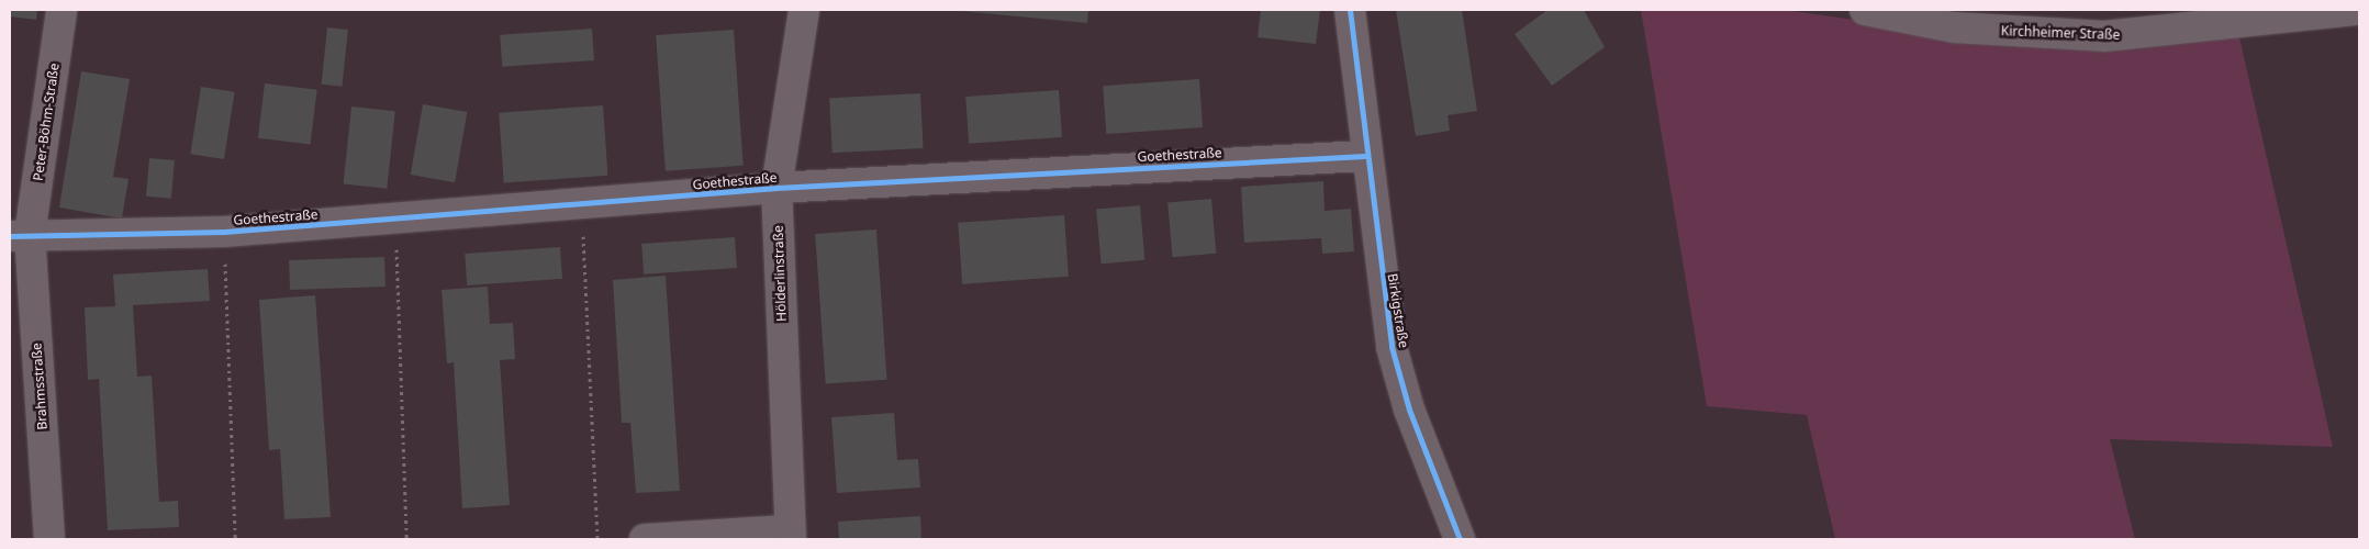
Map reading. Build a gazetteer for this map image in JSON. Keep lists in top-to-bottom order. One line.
{"streets":{"street":["Kirchheimer Straße","Peter-Böhm-Straße","Goethestraße","Hölderlinstraße","Birkigstraße","Brahmsstraße"]},"crossings":[["Peter-Böhm-Straße","Goethestraße"],["Peter-Böhm-Straße","Brahmsstraße"],["Goethestraße","Hölderlinstraße"],["Goethestraße","Birkigstraße"],["Goethestraße","Brahmsstraße"]]}
